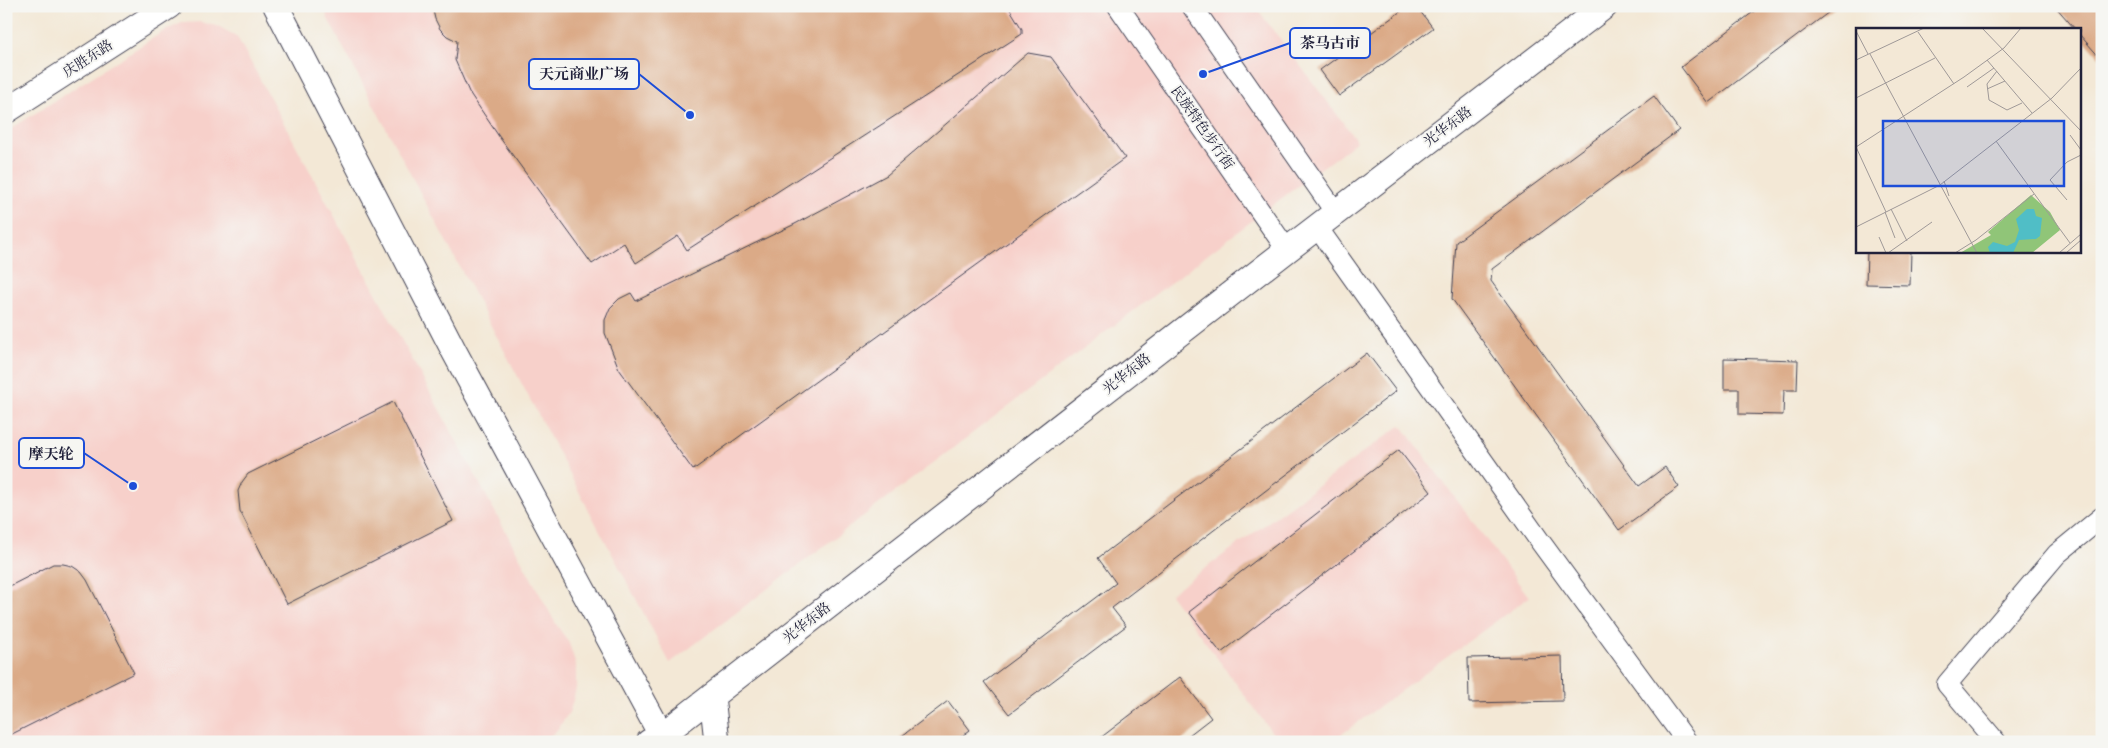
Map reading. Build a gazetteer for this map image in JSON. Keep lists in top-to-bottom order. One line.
{"streets":{"main road":["庆胜东路","光华东路"],"street":["民族特色步行街"]},"crossings":[["光华东路","民族特色步行街"]],"places":["茶马古市","天元商业广场","摩天轮"]}
